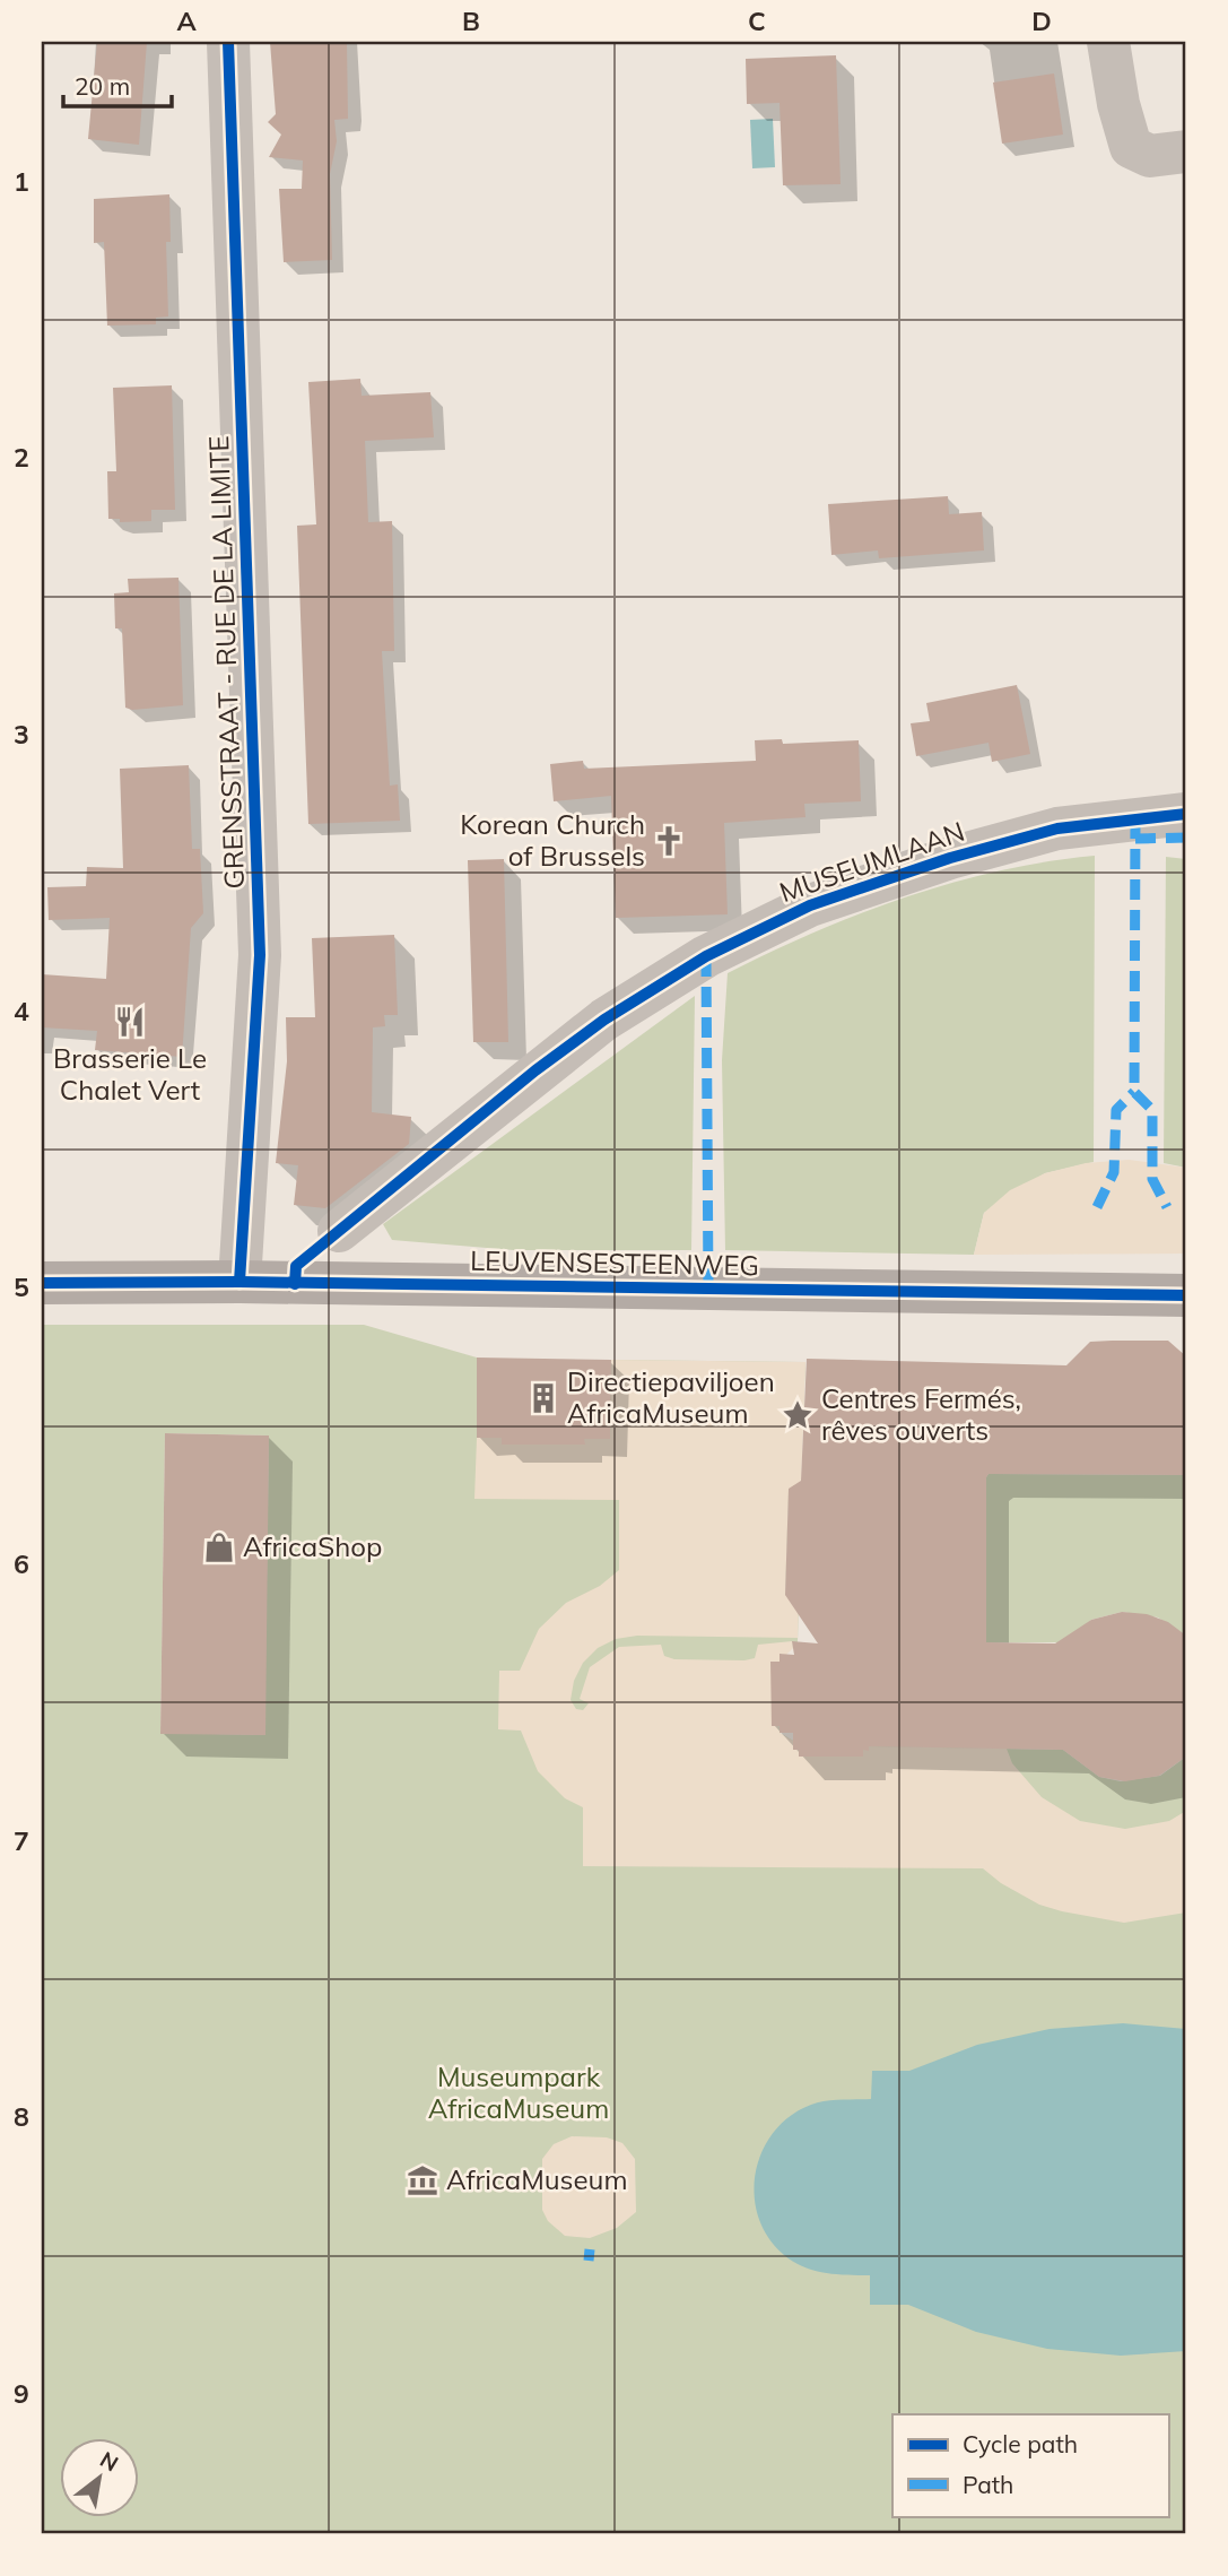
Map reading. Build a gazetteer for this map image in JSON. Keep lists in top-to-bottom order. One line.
{"streets":{"main road":["LEUVENSESTEENWEG"],"street":["GRENSSTRAAT - RUE DE LA LIMITE","MUSEUMLAAN"]},"crossings":[["GRENSSTRAAT - RUE DE LA LIMITE","LEUVENSESTEENWEG"]],"parks":["Museumpark AfricaMuseum"],"places":{"church":["Korean Church of Brussels"],"restaurant":["Brasserie Le Chalet Vert"],"building":["Directiepaviljoen AfricaMuseum"],"place":["Centres Fermés, rêves ouverts"],"shop":["AfricaShop"],"museum":["AfricaMuseum"]},"legend":["Cycle path","Path"],"scale_bar":"20 m","north":"top right","grid":{"columns":["A","B","C","D"],"rows":["1","2","3","4","5","6","7","8","9"]}}
